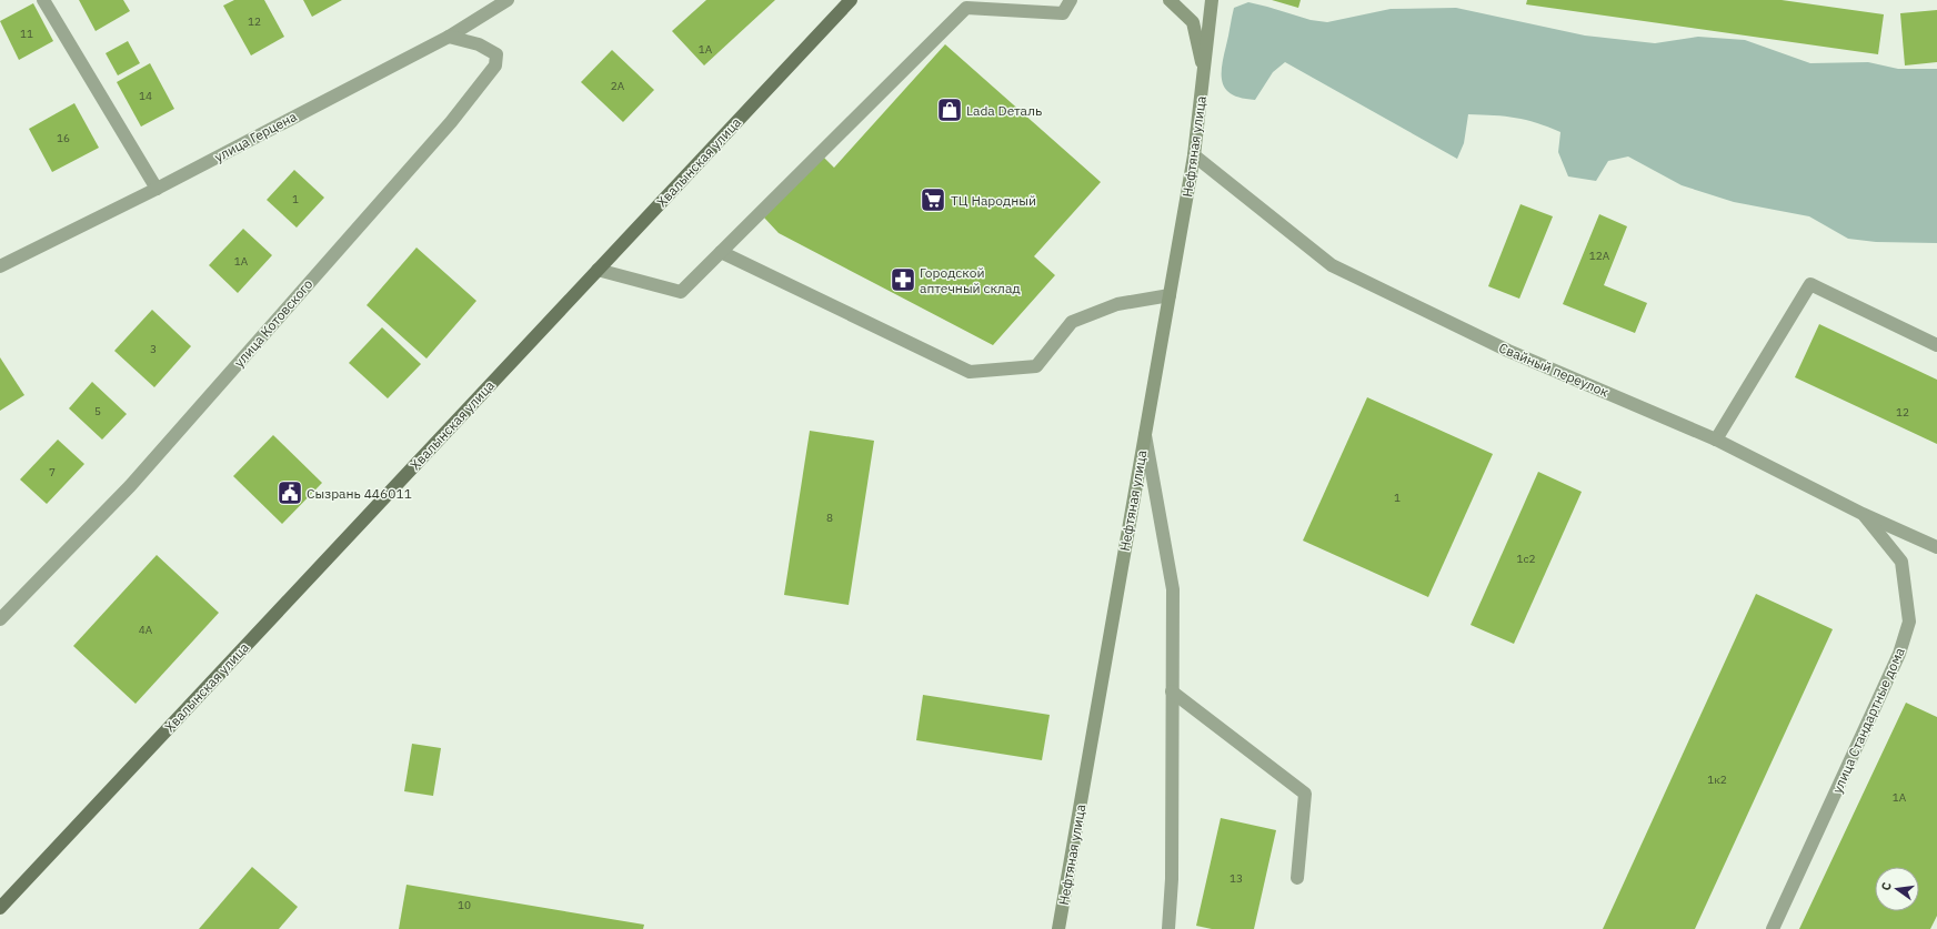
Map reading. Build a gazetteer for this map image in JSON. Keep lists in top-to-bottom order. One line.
{"streets":{"main road":["Хвалынская улица"],"street":["улица Герцена","Нефтяная улица","улица Котовского","Свайный переулок","улица Стандартные дома"]},"crossings":[["улица Герцена","улица Котовского"],["Нефтяная улица","Свайный переулок"],["Свайный переулок","улица Стандартные дома"]],"places":{"shop":["Lada Dеталь"],"supermarket":["ТЦ Народный"],"pharmacy":["Городской аптечный склад"],"public building":["Сызрань 446011"]},"house_numbers":["12","11","1А","2А","14","16","1","12А","1А","3","5","12","7","1","8","1с2","4А","1к2","1А","13","10"],"north":"left"}
